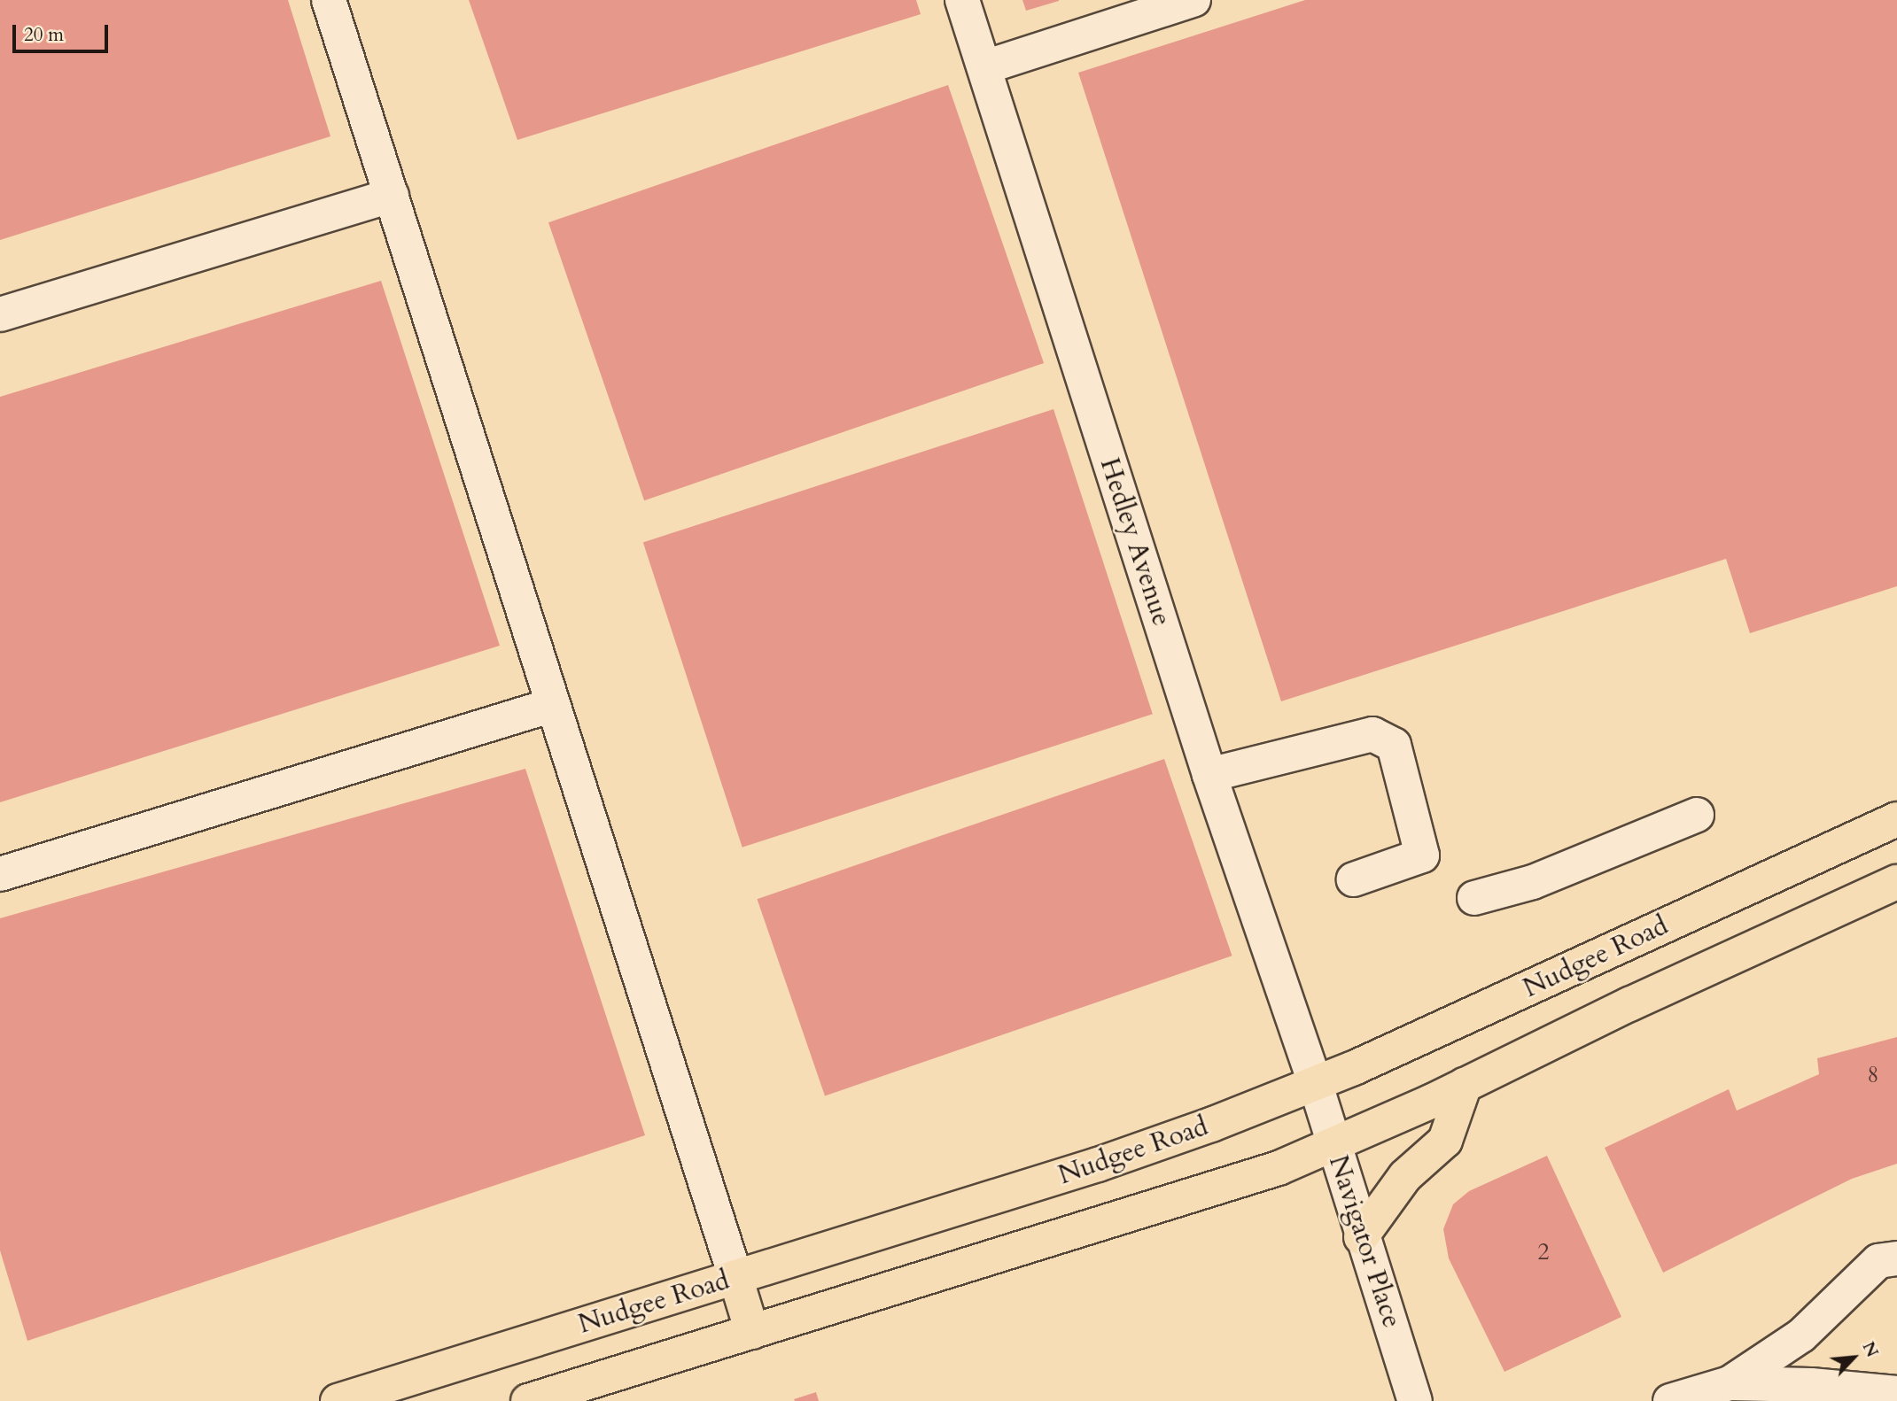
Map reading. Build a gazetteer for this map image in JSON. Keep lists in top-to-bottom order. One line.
{"streets":{"main road":["Nudgee Road"],"street":["Hedley Avenue","Navigator Place"]},"crossings":[["Hedley Avenue","Nudgee Road"],["Hedley Avenue","Navigator Place"],["Nudgee Road","Navigator Place"]],"house_numbers":["8","2"],"scale_bar":"20 m","north":"top right"}
